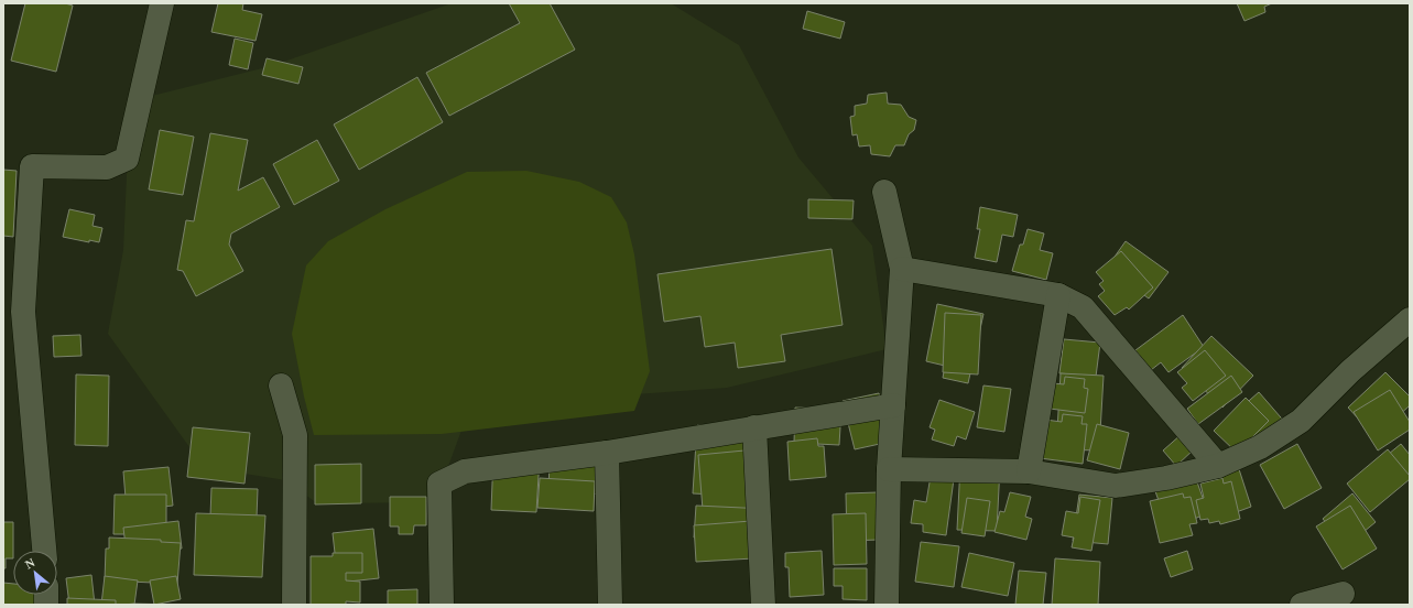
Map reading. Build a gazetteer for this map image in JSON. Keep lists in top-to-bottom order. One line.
{"north":"top left"}
